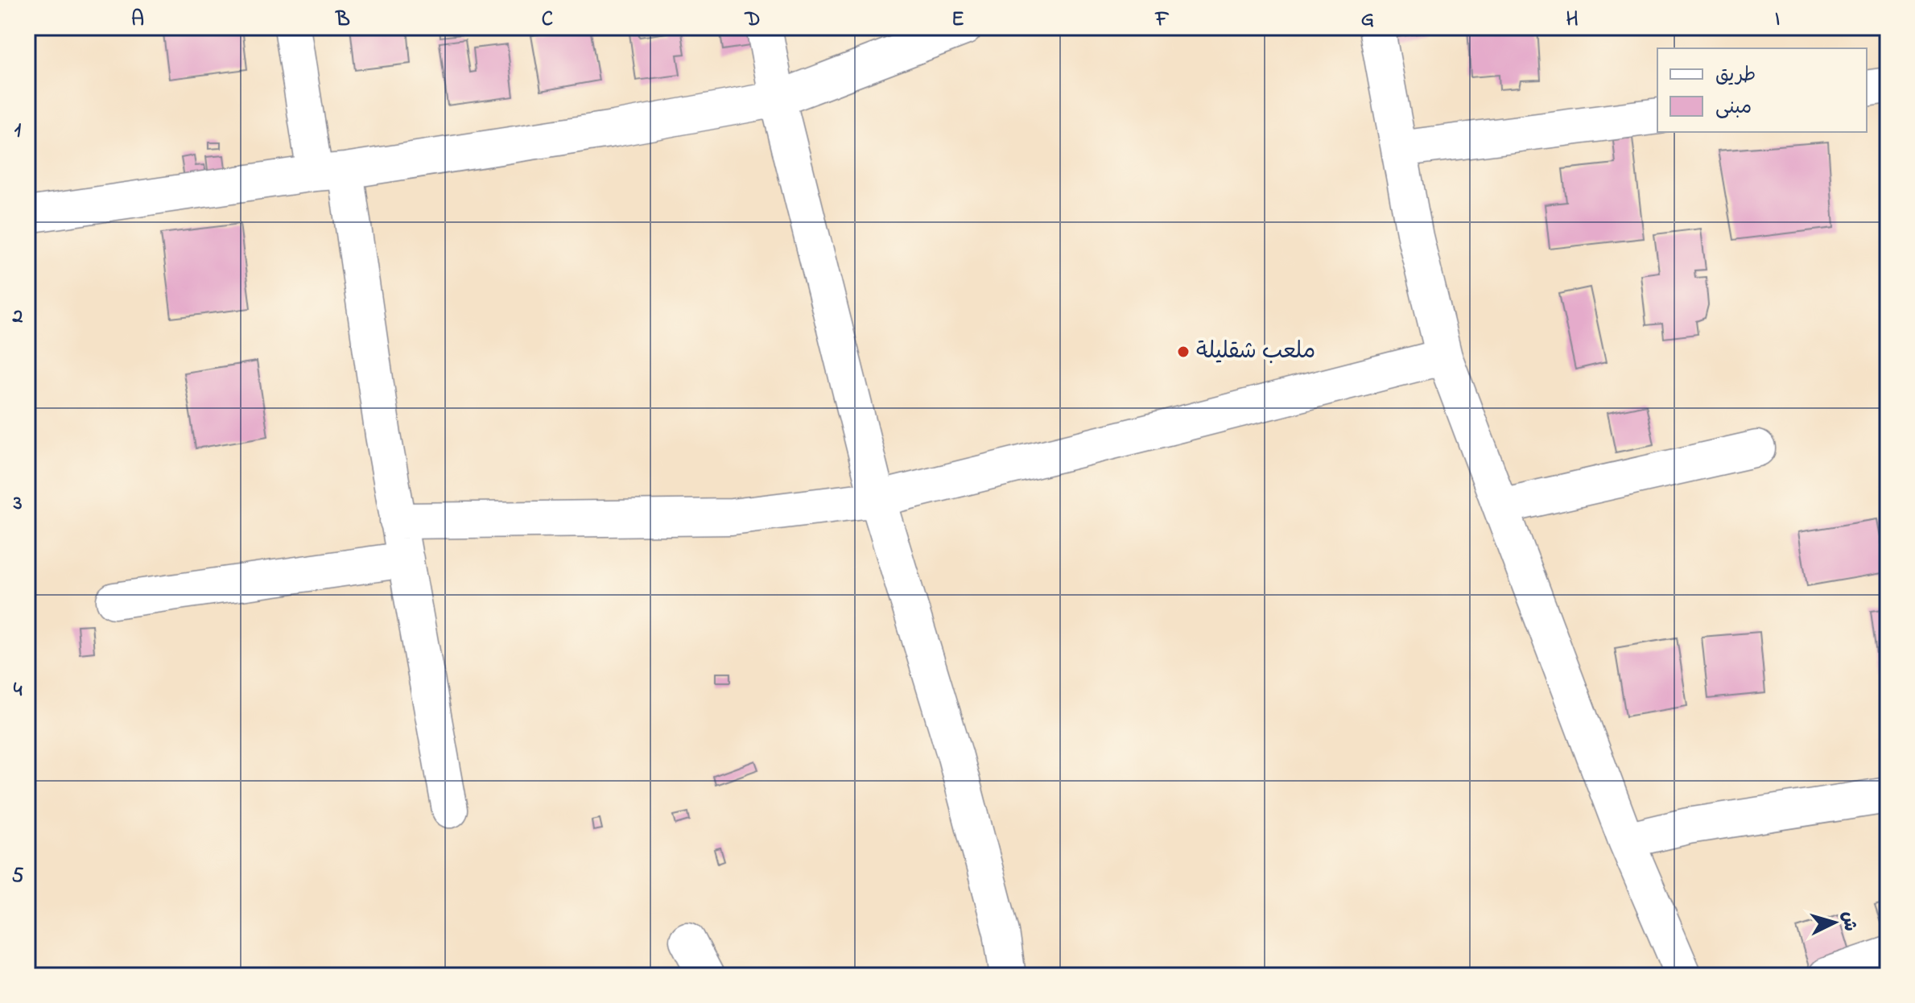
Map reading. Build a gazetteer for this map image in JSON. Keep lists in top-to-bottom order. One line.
{"places":["ملعب شقليلة"],"legend":["طريق","مبنى"],"north":"right","grid":{"columns":["A","B","C","D","E","F","G","H","I"],"rows":["1","2","3","4","5"]}}
